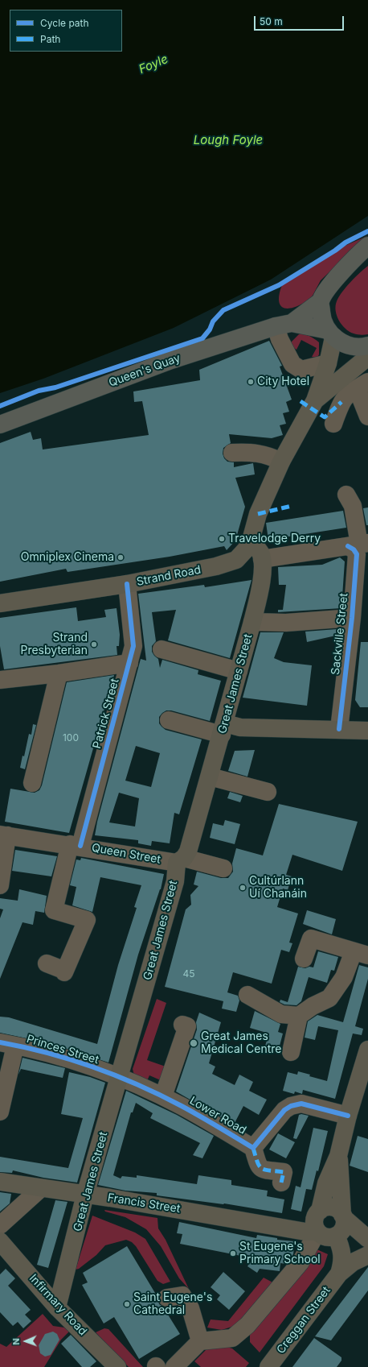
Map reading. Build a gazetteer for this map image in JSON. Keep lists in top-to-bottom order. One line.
{"streets":{"highway":["Queen's Quay"],"main road":["Strand Road","Great James Street","Francis Street","Infirmary Road","Creggan Street"],"street":["Sackville Street","Patrick Street","Queen Street","Princes Street","Lower Road"]},"crossings":[["Strand Road","Patrick Street"],["Great James Street","Queen Street"],["Great James Street","Princes Street"],["Great James Street","Lower Road"],["Great James Street","Francis Street"],["Great James Street","Infirmary Road"],["Patrick Street","Queen Street"],["Princes Street","Lower Road"],["Francis Street","Creggan Street"]],"water":["Foyle","Lough Foyle"],"places":["City Hotel","Travelodge Derry","Omniplex Cinema","Strand Presbyterian","Cultúrlann Uí Chanáin","Great James Medical Centre","St Eugene's Primary School","Saint Eugene's Cathedral"],"house_numbers":["100","45"],"legend":["Cycle path","Path"],"scale_bar":"50 m","north":"left"}
